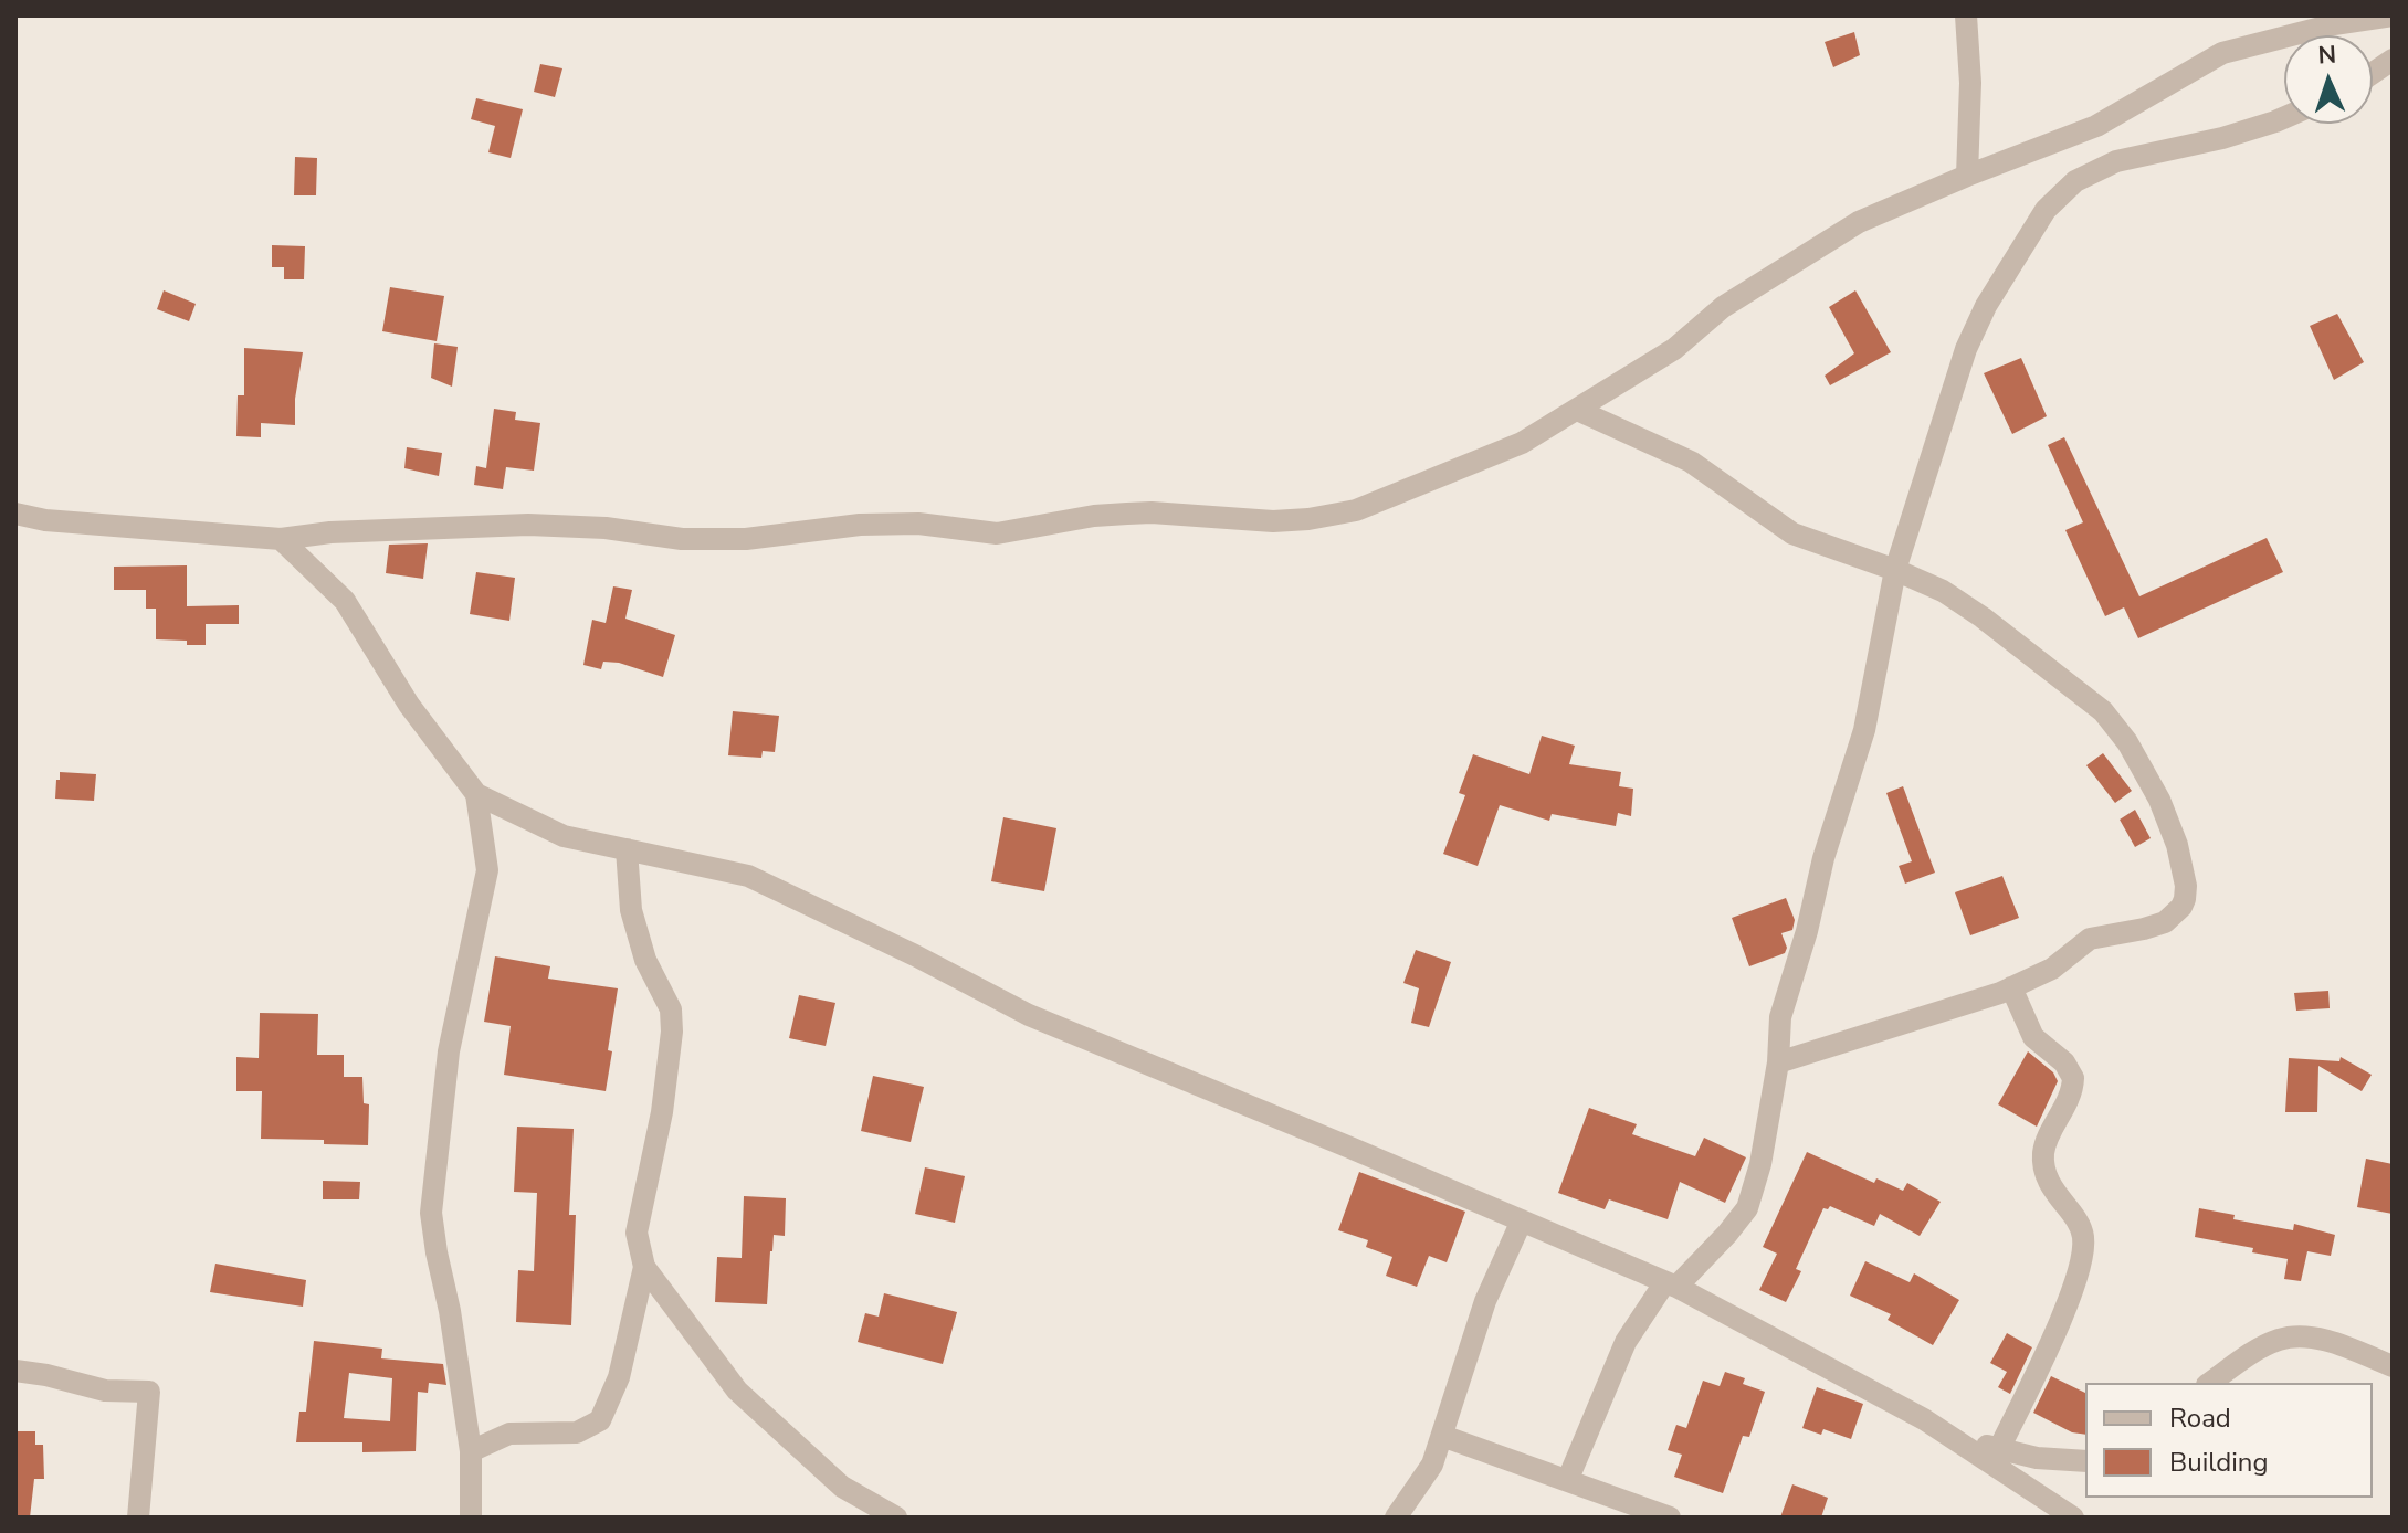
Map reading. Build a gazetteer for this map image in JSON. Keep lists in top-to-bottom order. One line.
{"legend":["Road","Building"],"north":"top"}
